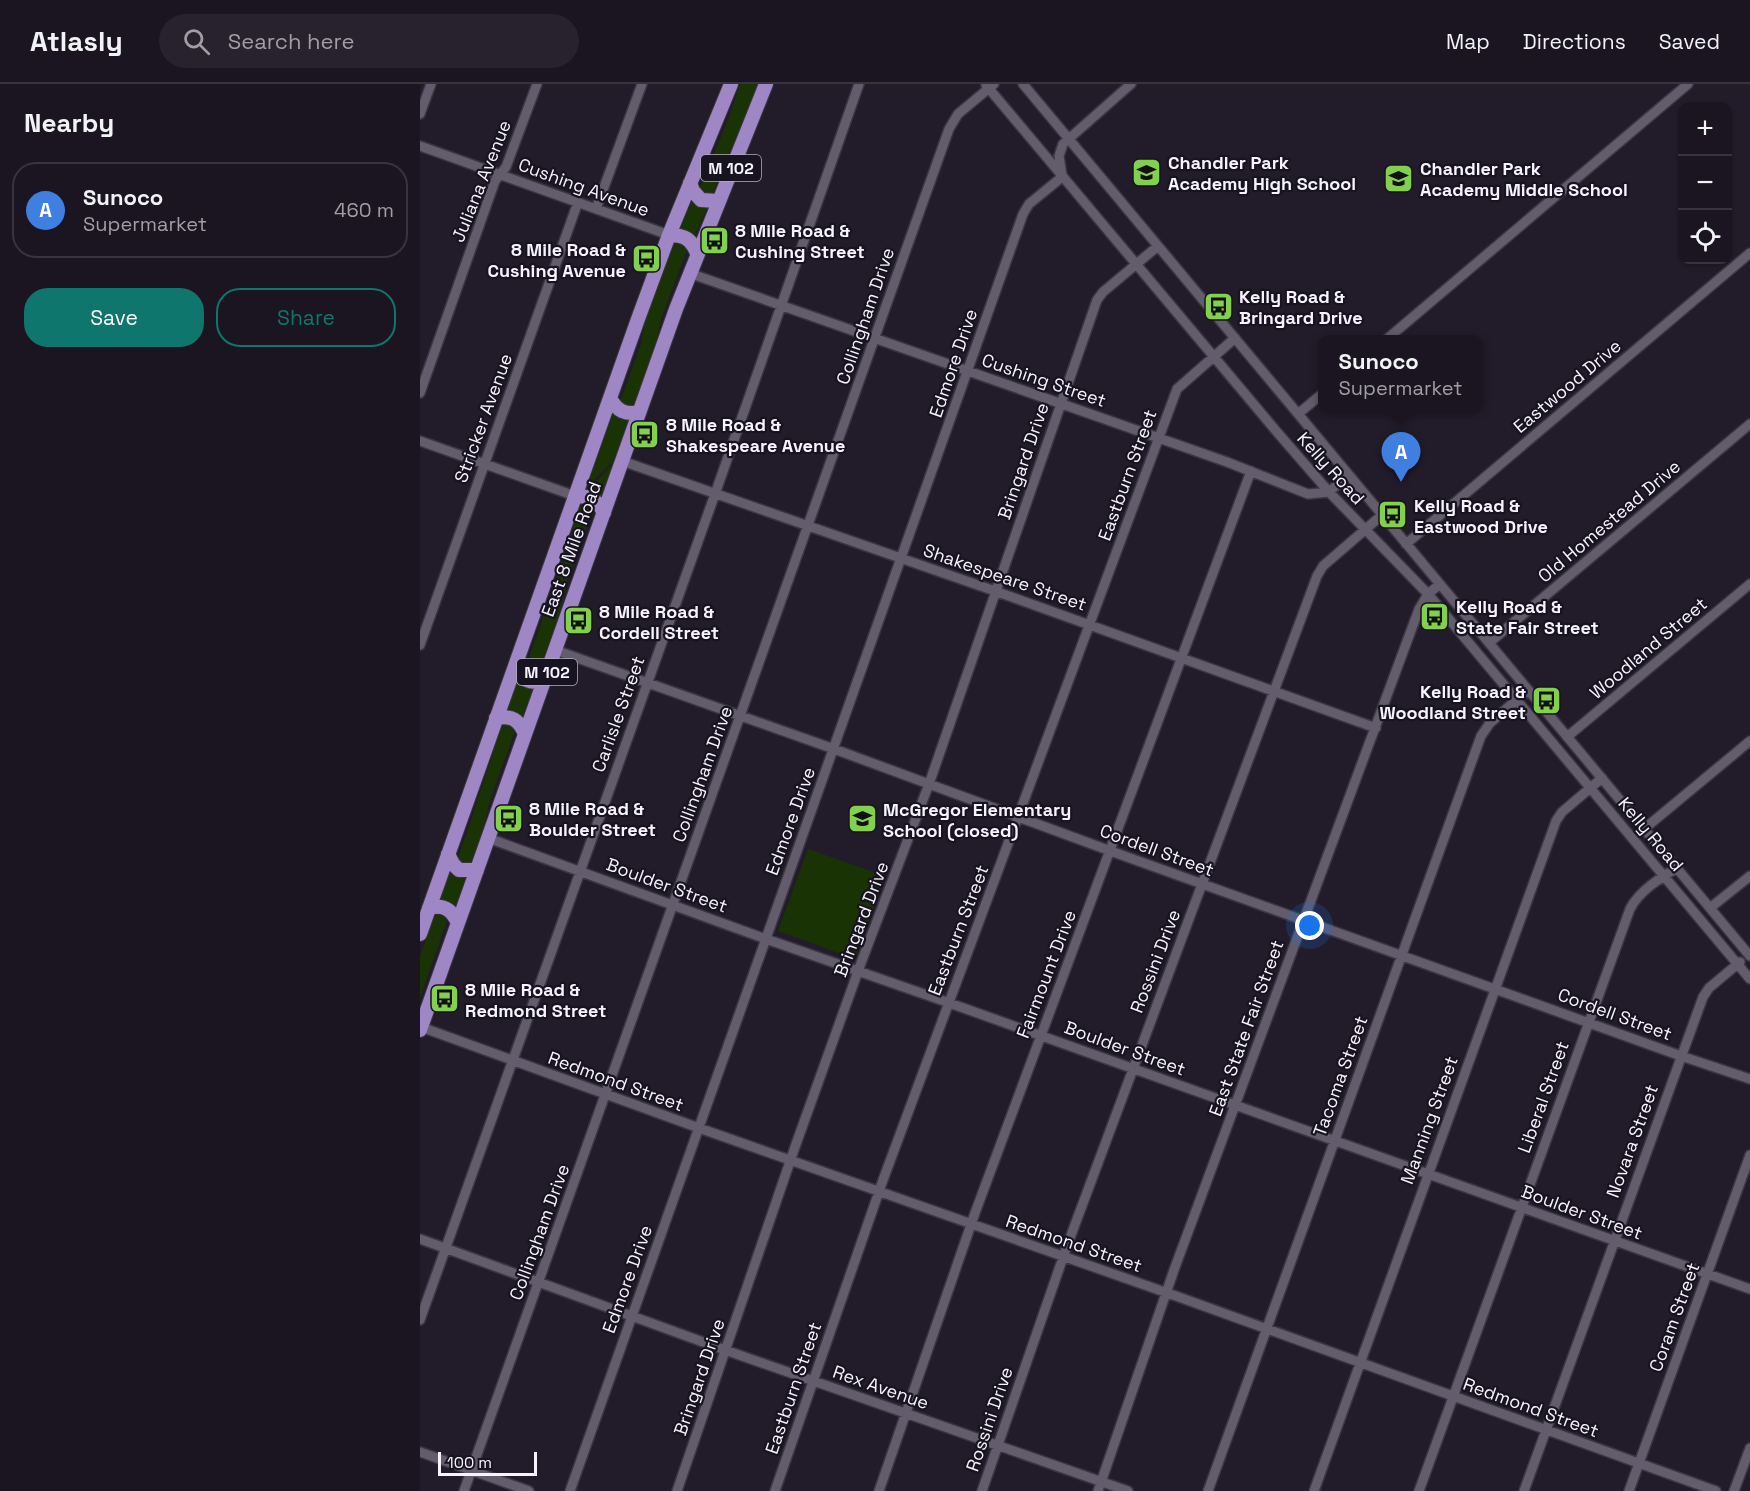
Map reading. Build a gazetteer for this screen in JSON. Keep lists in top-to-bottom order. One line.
{"streets":{"highway":["M 102","East 8 Mile Road"],"street":["Juliana Avenue","Cushing Avenue","Collingham Drive","Edmore Drive","Cushing Street","Eastwood Drive","Stricker Avenue","Bringard Drive","Kelly Road","Eastburn Street","Old Homestead Drive","Shakespeare Street","Woodland Street","Carlisle Street","Cordell Street","Boulder Street","Rossini Drive","Fairmount Drive","East State Fair Street","Tacoma Street","Redmond Street","Liberal Street","Manning Street","Novara Street","Coram Street","Rex Avenue"]},"crossings":[["Juliana Avenue","Cushing Avenue"],["Cushing Avenue","Stricker Avenue"],["Cushing Avenue","East 8 Mile Road"],["Collingham Drive","Cushing Street"],["Collingham Drive","Kelly Road"],["Collingham Drive","Shakespeare Street"],["Collingham Drive","Cordell Street"],["Collingham Drive","Boulder Street"],["Collingham Drive","Redmond Street"],["Collingham Drive","Rex Avenue"],["Edmore Drive","Cushing Street"],["Edmore Drive","Kelly Road"],["Edmore Drive","Shakespeare Street"],["Edmore Drive","Cordell Street"],["Edmore Drive","Boulder Street"],["Edmore Drive","Redmond Street"],["Edmore Drive","Rex Avenue"],["Cushing Street","Bringard Drive"],["Cushing Street","Kelly Road"],["Cushing Street","Eastburn Street"],["Cushing Street","East 8 Mile Road"],["Cushing Street","Carlisle Street"],["Cushing Street","Fairmount Drive"],["Eastwood Drive","Kelly Road"],["Bringard Drive","Kelly Road"],["Bringard Drive","Shakespeare Street"],["Bringard Drive","Cordell Street"],["Bringard Drive","Boulder Street"],["Bringard Drive","Redmond Street"],["Bringard Drive","Rex Avenue"],["Kelly Road","Eastburn Street"],["Kelly Road","Old Homestead Drive"],["Kelly Road","Woodland Street"],["Kelly Road","Rossini Drive"],["Kelly Road","East State Fair Street"],["Kelly Road","Tacoma Street"],["Kelly Road","Liberal Street"],["Kelly Road","Manning Street"],["Kelly Road","Novara Street"],["Eastburn Street","Shakespeare Street"],["Eastburn Street","Cordell Street"],["Eastburn Street","Boulder Street"],["Eastburn Street","Redmond Street"],["Eastburn Street","Rex Avenue"],["East 8 Mile Road","Shakespeare Street"],["East 8 Mile Road","Cordell Street"],["East 8 Mile Road","Boulder Street"],["East 8 Mile Road","Redmond Street"],["Shakespeare Street","Carlisle Street"],["Shakespeare Street","Rossini Drive"],["Shakespeare Street","Fairmount Drive"],["Shakespeare Street","East State Fair Street"],["Carlisle Street","Cordell Street"],["Carlisle Street","Boulder Street"],["Carlisle Street","Redmond Street"],["Carlisle Street","Rex Avenue"],["Cordell Street","Rossini Drive"],["Cordell Street","Fairmount Drive"],["Cordell Street","East State Fair Street"],["Cordell Street","Tacoma Street"],["Cordell Street","Liberal Street"],["Cordell Street","Manning Street"],["Cordell Street","Novara Street"],["Boulder Street","Rossini Drive"],["Boulder Street","Fairmount Drive"],["Boulder Street","East State Fair Street"],["Boulder Street","Tacoma Street"],["Boulder Street","Liberal Street"],["Boulder Street","Manning Street"],["Boulder Street","Novara Street"],["Boulder Street","Coram Street"],["Rossini Drive","Redmond Street"],["Rossini Drive","Rex Avenue"],["Fairmount Drive","Redmond Street"],["Fairmount Drive","Rex Avenue"],["East State Fair Street","Redmond Street"],["East State Fair Street","Rex Avenue"],["Tacoma Street","Redmond Street"],["Redmond Street","Liberal Street"],["Redmond Street","Manning Street"],["Redmond Street","Novara Street"],["Redmond Street","Coram Street"]],"places":{"school or university":["Chandler Park Academy High School","Chandler Park Academy Middle School","McGregor Elementary School (closed)"],"bus stop":["8 Mile Road & Cushing Street","8 Mile Road & Cushing Avenue","Kelly Road & Bringard Drive","8 Mile Road & Shakespeare Avenue","Kelly Road & Eastwood Drive","Kelly Road & State Fair Street","8 Mile Road & Cordell Street","Kelly Road & Woodland Street","8 Mile Road & Boulder Street","8 Mile Road & Redmond Street"]},"scale_bar":"100 m","page":{"header":"Atlasly","search":"Search here","nav":["Map","Directions","Saved"],"heading":"Nearby","map_buttons":["+","−"],"list":[{"mark":"A","name":"Sunoco","note":"Supermarket","value":"460 m"}],"buttons":["Save","Share"],"popup":["Sunoco","Supermarket"],"pins":"A","scale":"100 m"}}
